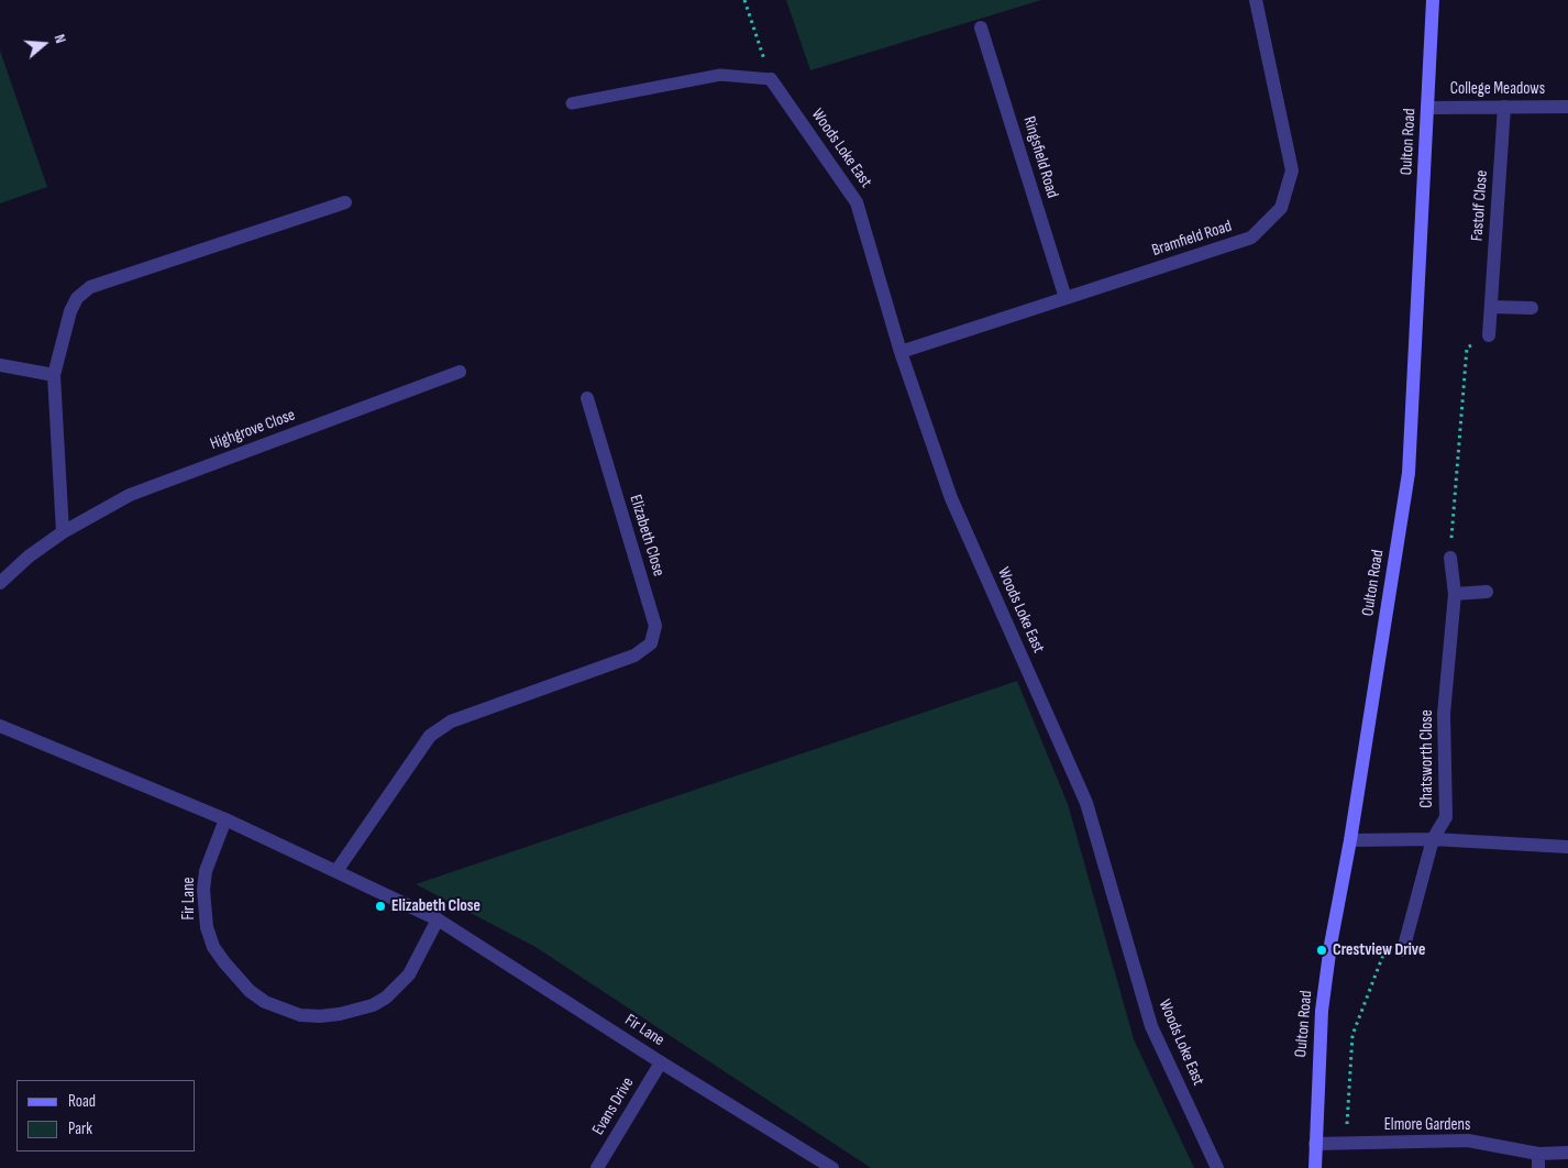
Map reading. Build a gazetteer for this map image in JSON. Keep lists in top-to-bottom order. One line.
{"streets":{"main road":["Oulton Road"],"street":["College Meadows","Woods Loke East","Ringsfield Road","Fastolf Close","Bramfield Road","Highgrove Close","Elizabeth Close","Chatsworth Close","Fir Lane","Evans Drive","Elmore Gardens"]},"crossings":[["College Meadows","Oulton Road"],["College Meadows","Fastolf Close"],["Oulton Road","Elmore Gardens"],["Woods Loke East","Bramfield Road"],["Ringsfield Road","Bramfield Road"],["Elizabeth Close","Fir Lane"],["Fir Lane","Evans Drive"]],"places":["Elizabeth Close","Crestview Drive"],"legend":["Road","Park"],"north":"right"}
